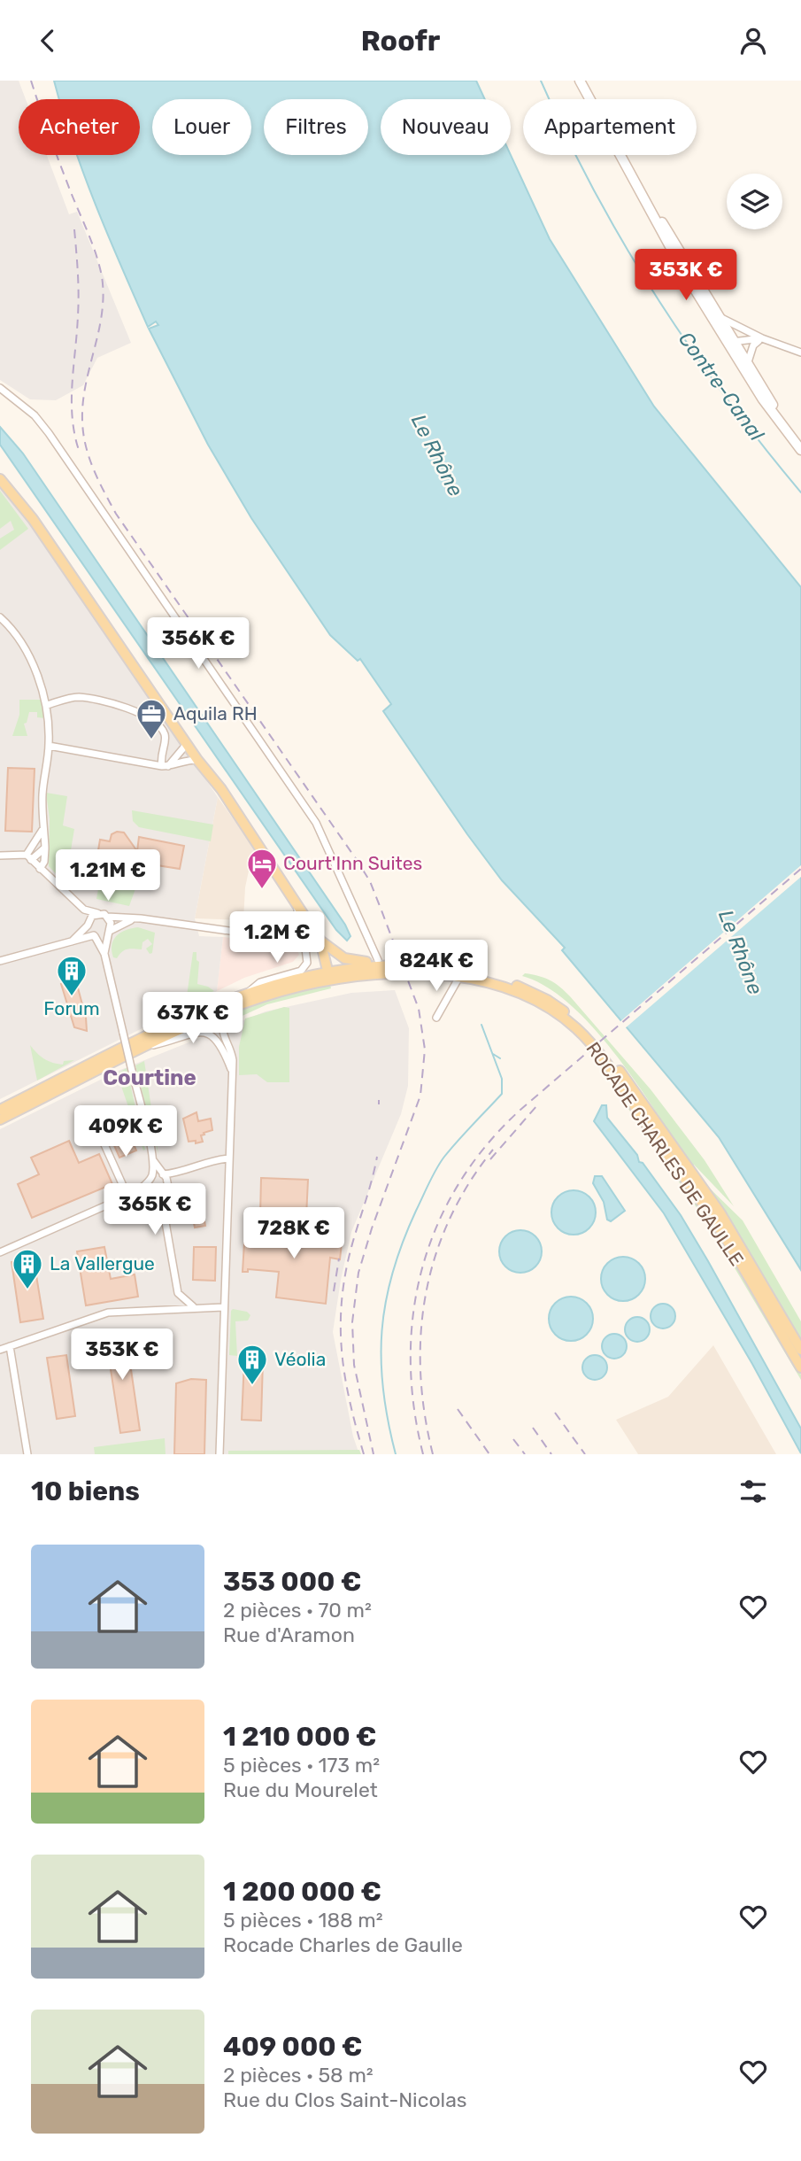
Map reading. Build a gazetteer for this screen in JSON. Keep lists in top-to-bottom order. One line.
{"streets":{"main road":["ROCADE CHARLES DE GAULLE"]},"districts":["Courtine"],"water":["Contre-Canal","Le Rhône"],"places":{"office":["Aquila RH"],"hotel":["Court'Inn Suites"],"building":["Forum","La Vallergue","Véolia"]},"page":{"header":"Roofr","chip":["Acheter","Louer","Filtres","Nouveau","Appartement"],"price":["353K €","356K €","1.21M €","1.2M €","824K €","637K €","409K €","365K €","728K €","353K €"],"heading":"10 biens","list":[{"name":"353 000 €","note":"2 pièces · 70 m² · Rue d'Aramon"},{"name":"1 210 000 €","note":"5 pièces · 173 m² · Rue du Mourelet"},{"name":"1 200 000 €","note":"5 pièces · 188 m² · Rocade Charles de Gaulle"},{"name":"409 000 €","note":"2 pièces · 58 m² · Rue du Clos Saint-Nicolas"}]}}
